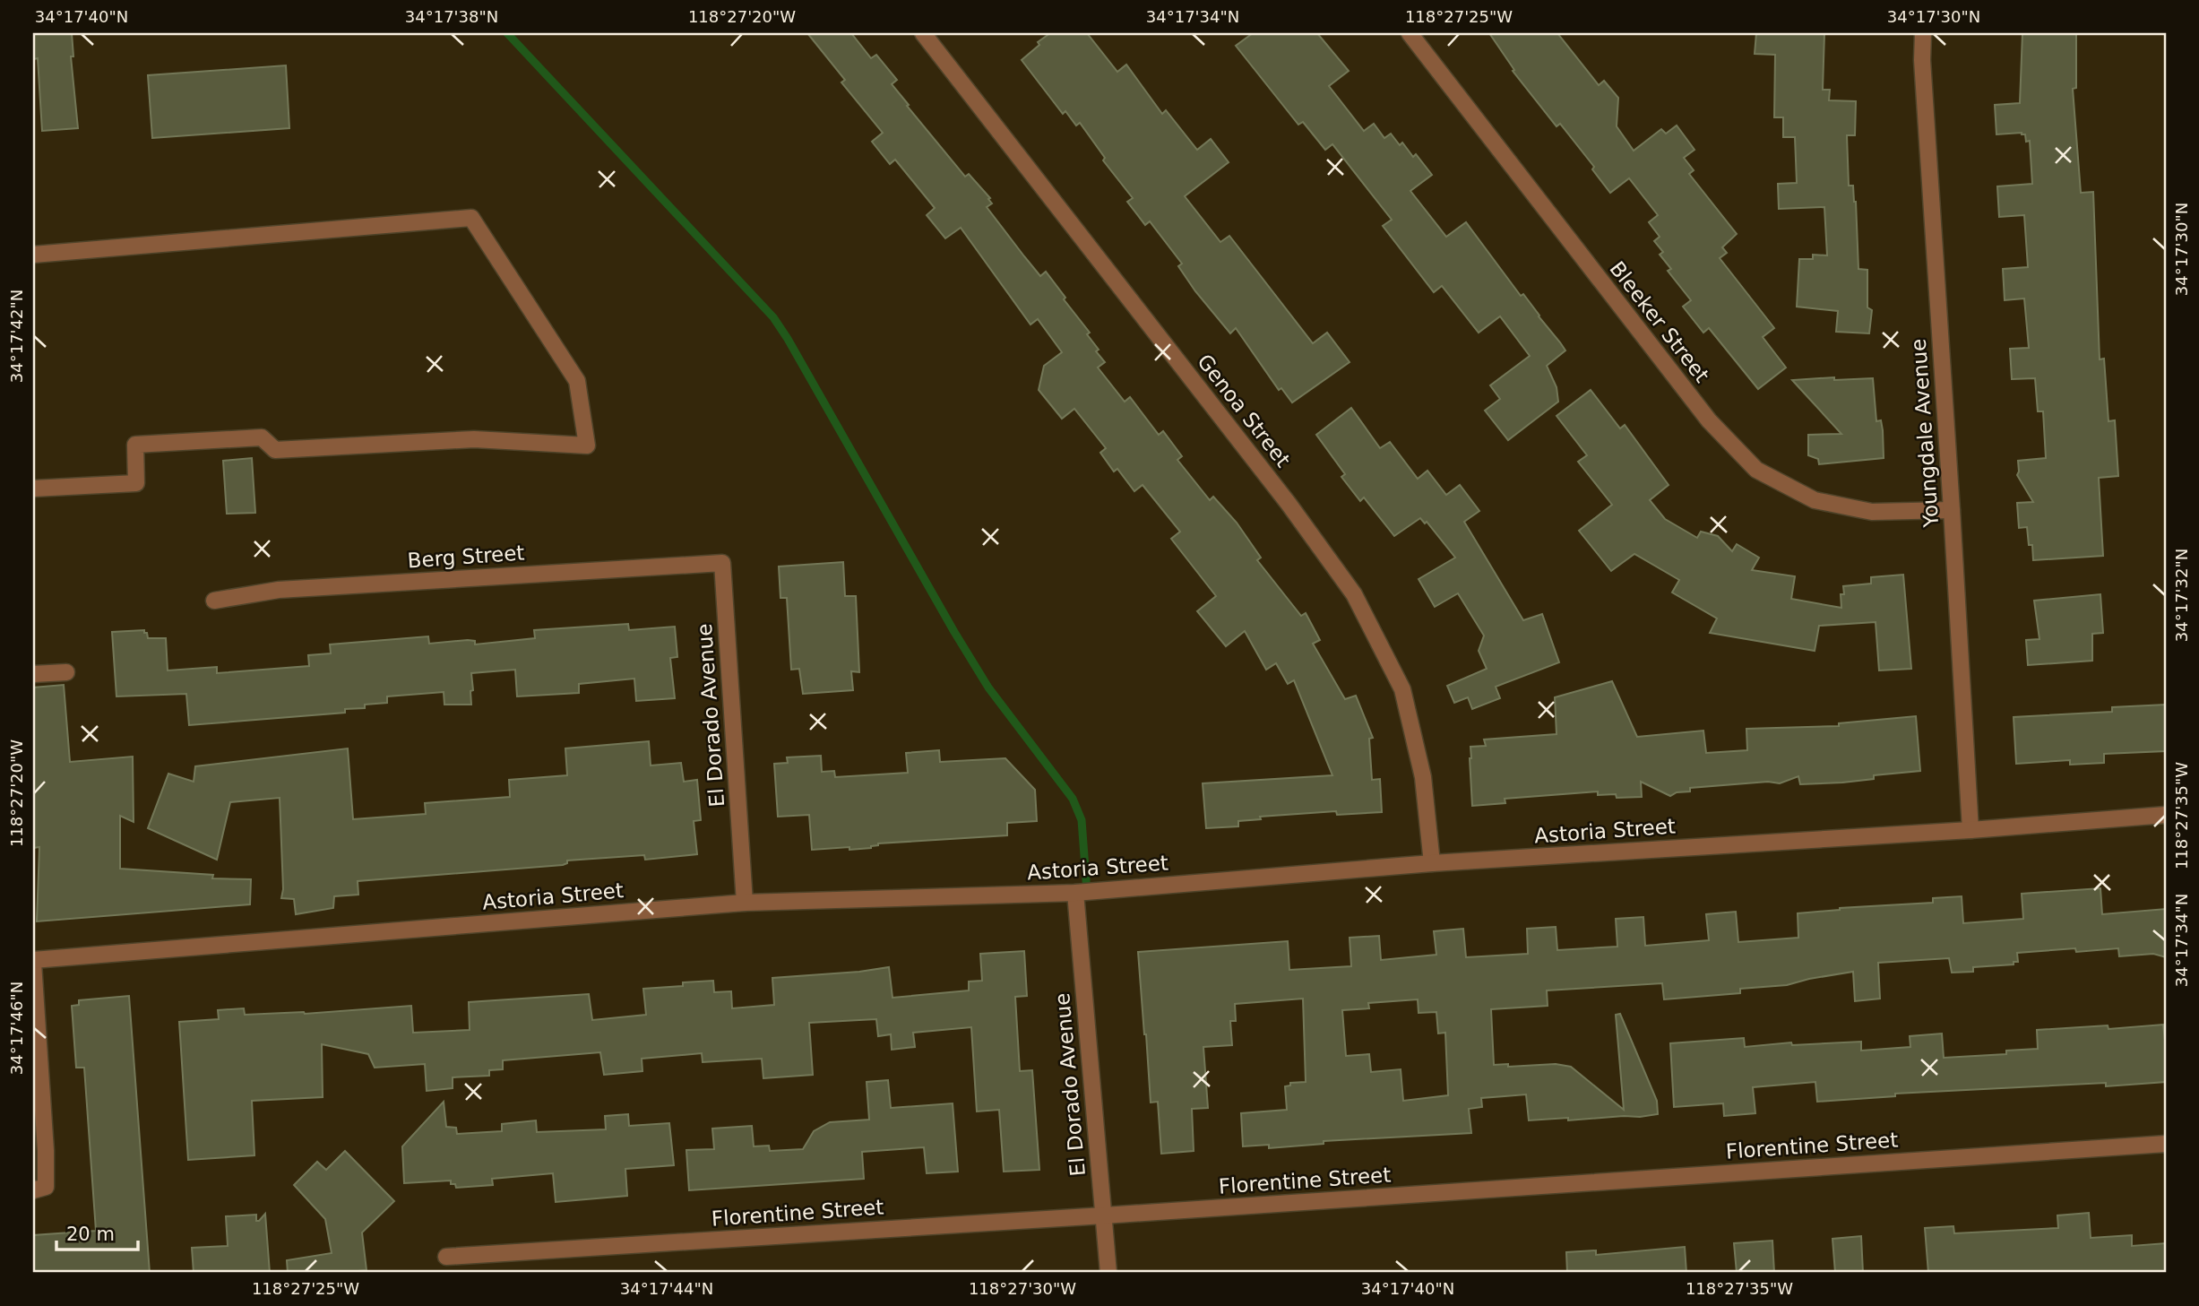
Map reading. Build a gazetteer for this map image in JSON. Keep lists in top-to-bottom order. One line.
{"streets":{"street":["Bleeker Street","Genoa Street","Youngdale Avenue","Berg Street","El Dorado Avenue","Astoria Street","Florentine Street"]},"crossings":[["Bleeker Street","Youngdale Avenue"],["Genoa Street","Astoria Street"],["Youngdale Avenue","Astoria Street"],["Berg Street","El Dorado Avenue"],["El Dorado Avenue","Astoria Street"],["El Dorado Avenue","Florentine Street"]],"scale_bar":"20 m","coordinates":["34°17'40\"N","34°17'38\"N","118°27'20\"W","34°17'34\"N","118°27'25\"W","34°17'30\"N","34°17'42\"N","34°17'32\"N","118°27'35\"W","34°17'46\"N","34°17'44\"N","118°27'30\"W"]}
